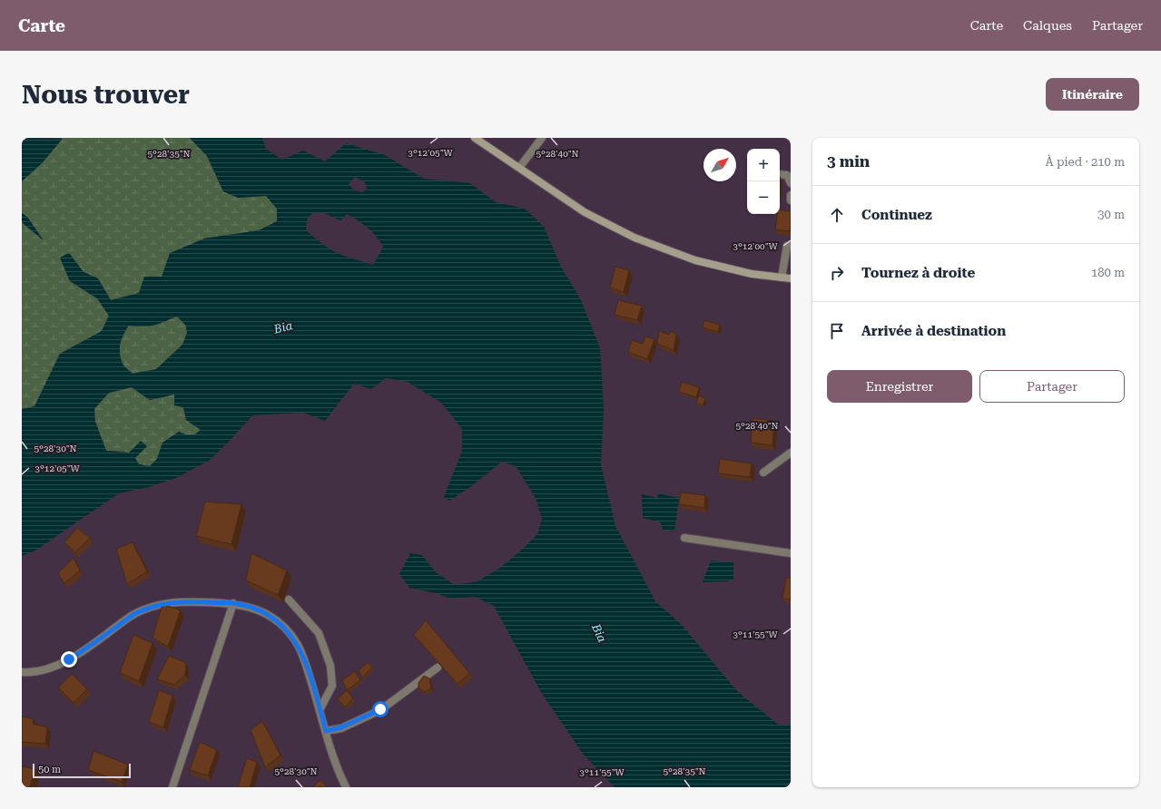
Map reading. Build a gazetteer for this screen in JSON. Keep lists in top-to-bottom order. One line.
{"water":["Bia"],"scale_bar":"50 m","north":"top right","page":{"header":"Carte","nav":["Carte","Calques","Partager"],"buttons":["Itinéraire",["Enregistrer","Partager"]],"title":"Nous trouver","heading":["3 min","À pied · 210 m"],"map_buttons":["+","−"],"list":[["Continuez","30 m"],["Tournez à droite","180 m"],"Arrivée à destination"],"scale":"50 m"},"coordinates":["3°12'05\"W","5°28'35\"N","5°28'40\"N","3°12'00\"W","5°28'30\"N","3°11'55\"W"]}
